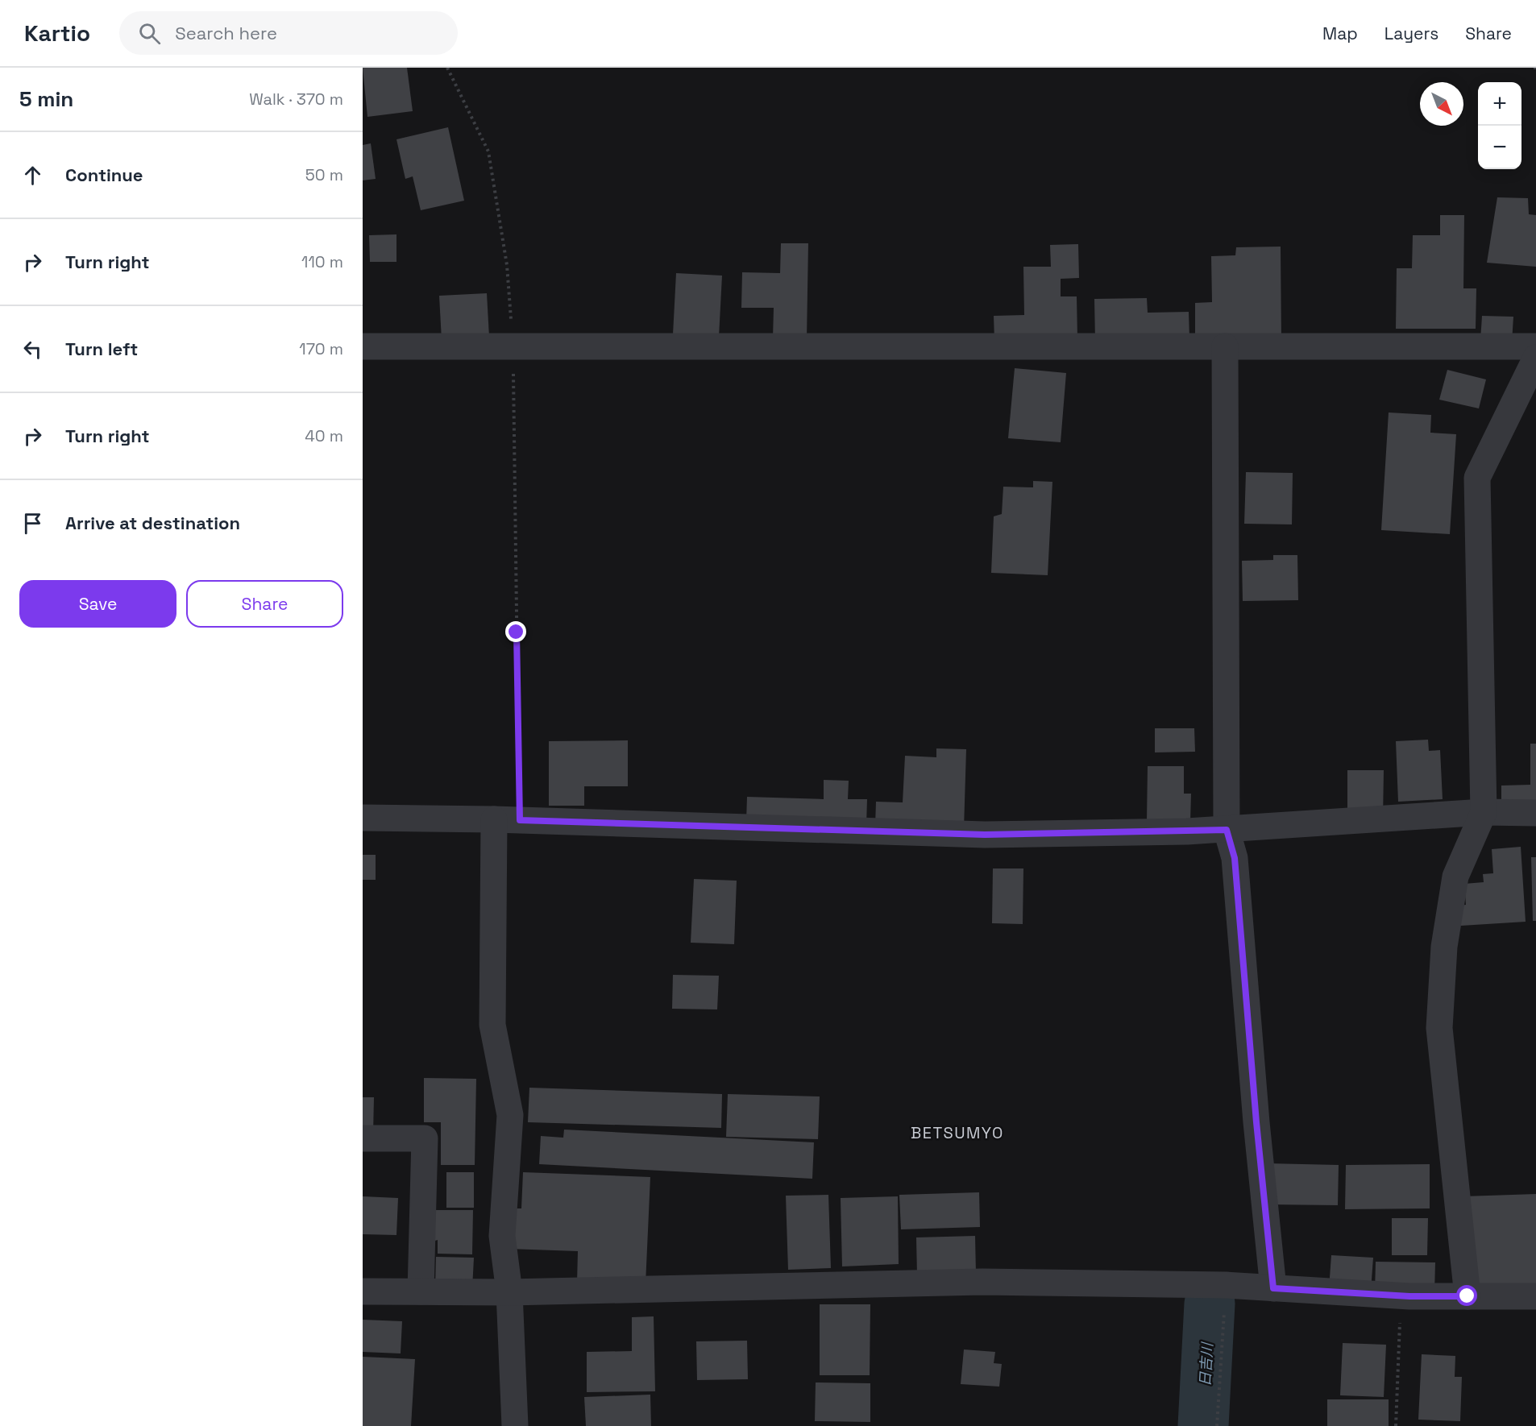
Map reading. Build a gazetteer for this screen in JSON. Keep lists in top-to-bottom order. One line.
{"districts":["BETSUMYO"],"water":["日吉川"],"north":"bottom right","page":{"header":"Kartio","search":"Search here","nav":["Map","Layers","Share"],"heading":["5 min","Walk · 370 m"],"map_buttons":["+","−"],"list":[["Continue","50 m"],["Turn right","110 m"],["Turn left","170 m"],["Turn right","40 m"],"Arrive at destination"],"buttons":["Save","Share"]}}
